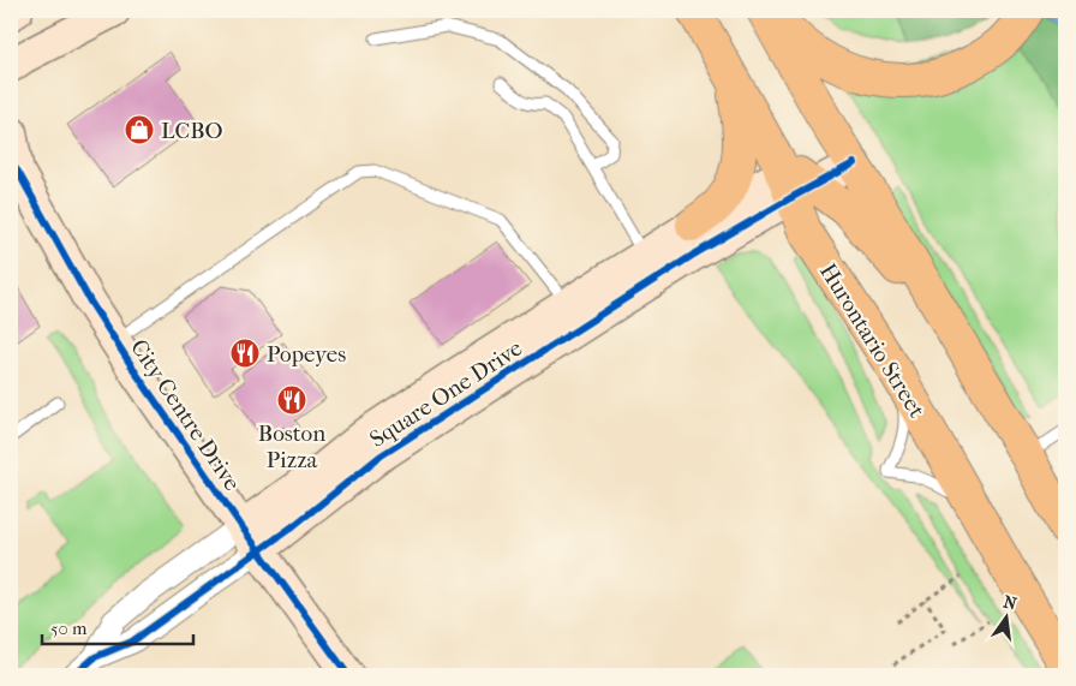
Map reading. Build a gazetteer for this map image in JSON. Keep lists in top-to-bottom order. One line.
{"streets":{"main road":["Hurontario Street"],"street":["Square One Drive","City Centre Drive"]},"crossings":[["Hurontario Street","Square One Drive"],["Square One Drive","City Centre Drive"]],"places":{"shop":["LCBO"],"restaurant":["Popeyes","Boston Pizza"]},"scale_bar":"50 m","north":"top"}
